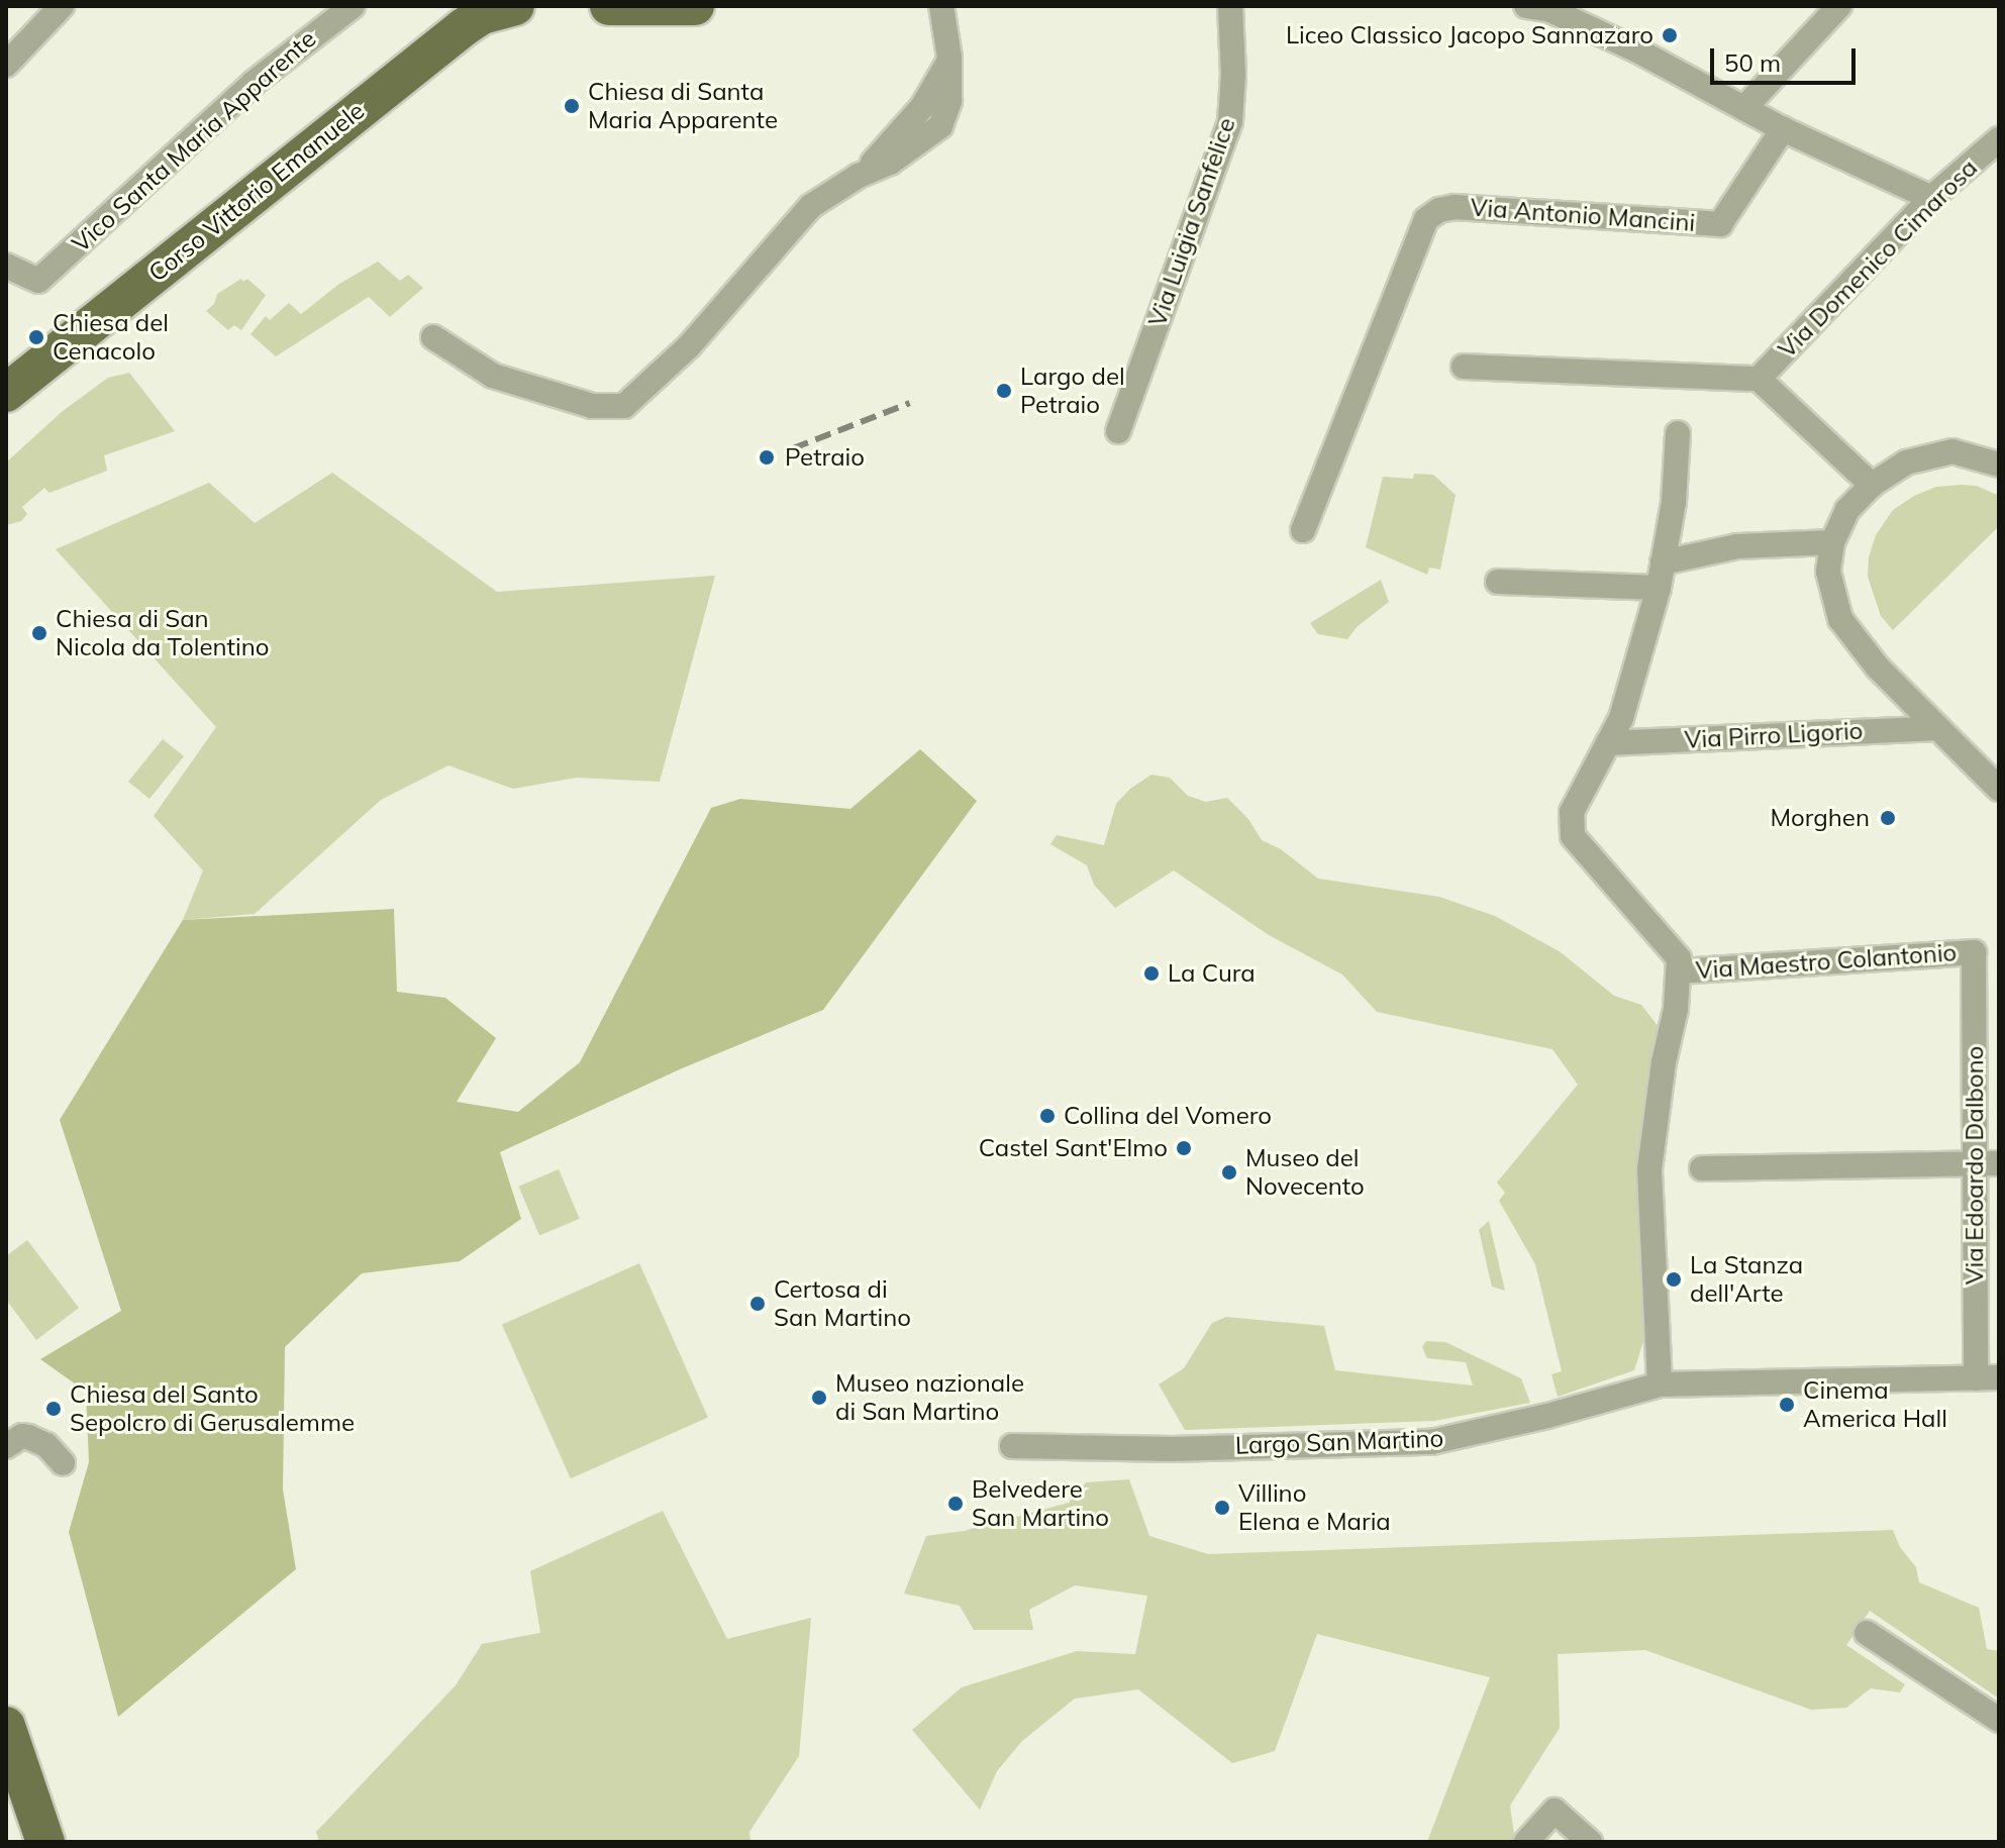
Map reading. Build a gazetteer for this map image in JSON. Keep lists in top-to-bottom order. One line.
{"streets":{"main road":["Corso Vittorio Emanuele"],"street":["Vico Santa Maria Apparente","Via Antonio Mancini","Via Luigia Sanfelice","Via Domenico Cimarosa","Via Pirro Ligorio","Via Maestro Colantonio","Via Edoardo Dalbono","Largo San Martino"]},"crossings":[["Via Maestro Colantonio","Via Edoardo Dalbono"],["Via Edoardo Dalbono","Largo San Martino"]],"places":["Liceo Classico Jacopo Sannazaro","Chiesa di Santa Maria Apparente","Chiesa del Cenacolo","Largo del Petraio","Petraio","Chiesa di San Nicola da Tolentino","Morghen","La Cura","Collina del Vomero","Castel Sant'Elmo","Museo del Novecento","La Stanza dell'Arte","Certosa di San Martino","Museo nazionale di San Martino","Cinema America Hall","Chiesa del Santo Sepolcro di Gerusalemme","Belvedere San Martino","Villino Elena e Maria"],"scale_bar":"50 m"}
